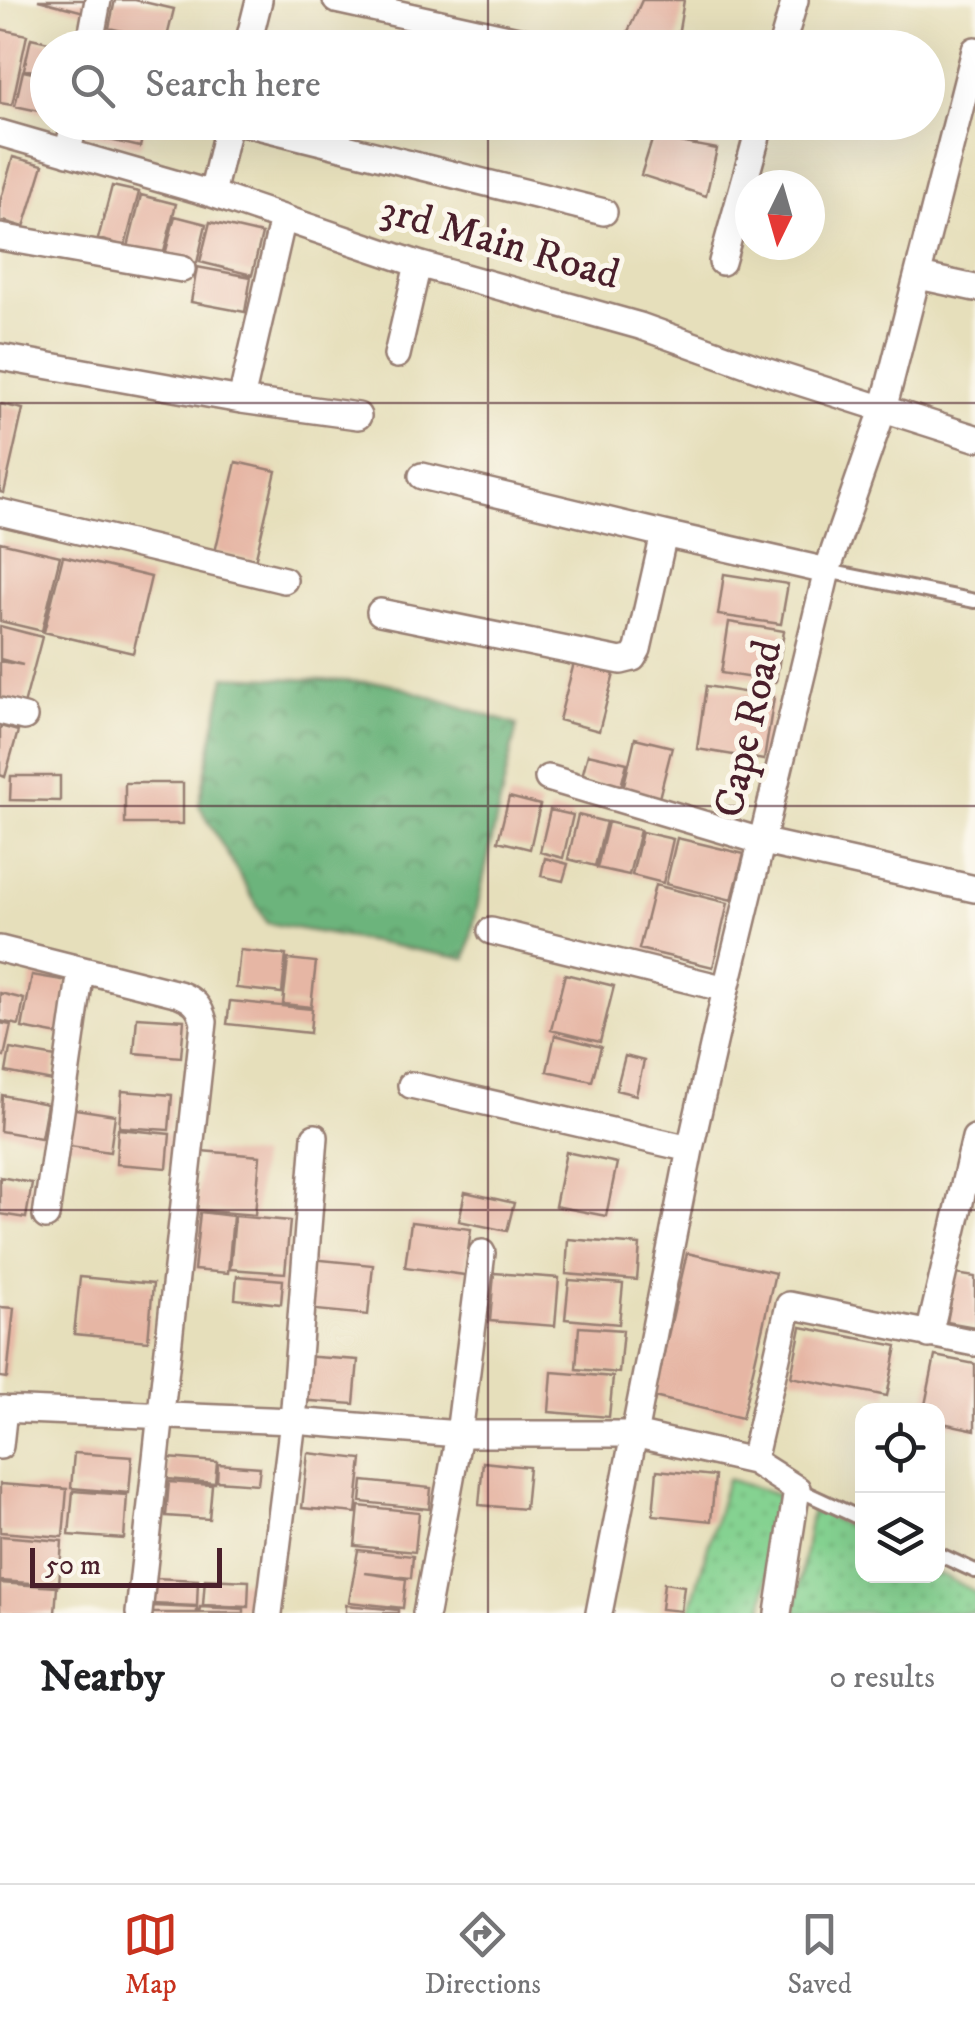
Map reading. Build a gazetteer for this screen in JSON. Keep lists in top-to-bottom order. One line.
{"streets":{"street":["3rd Main Road","Cape Road"]},"crossings":[["3rd Main Road","Cape Road"]],"scale_bar":"50 m","north":"bottom","page":{"search":"Search here","scale":"50 m","heading":["Nearby","0 results"],"nav":["Map","Directions","Saved"]}}
